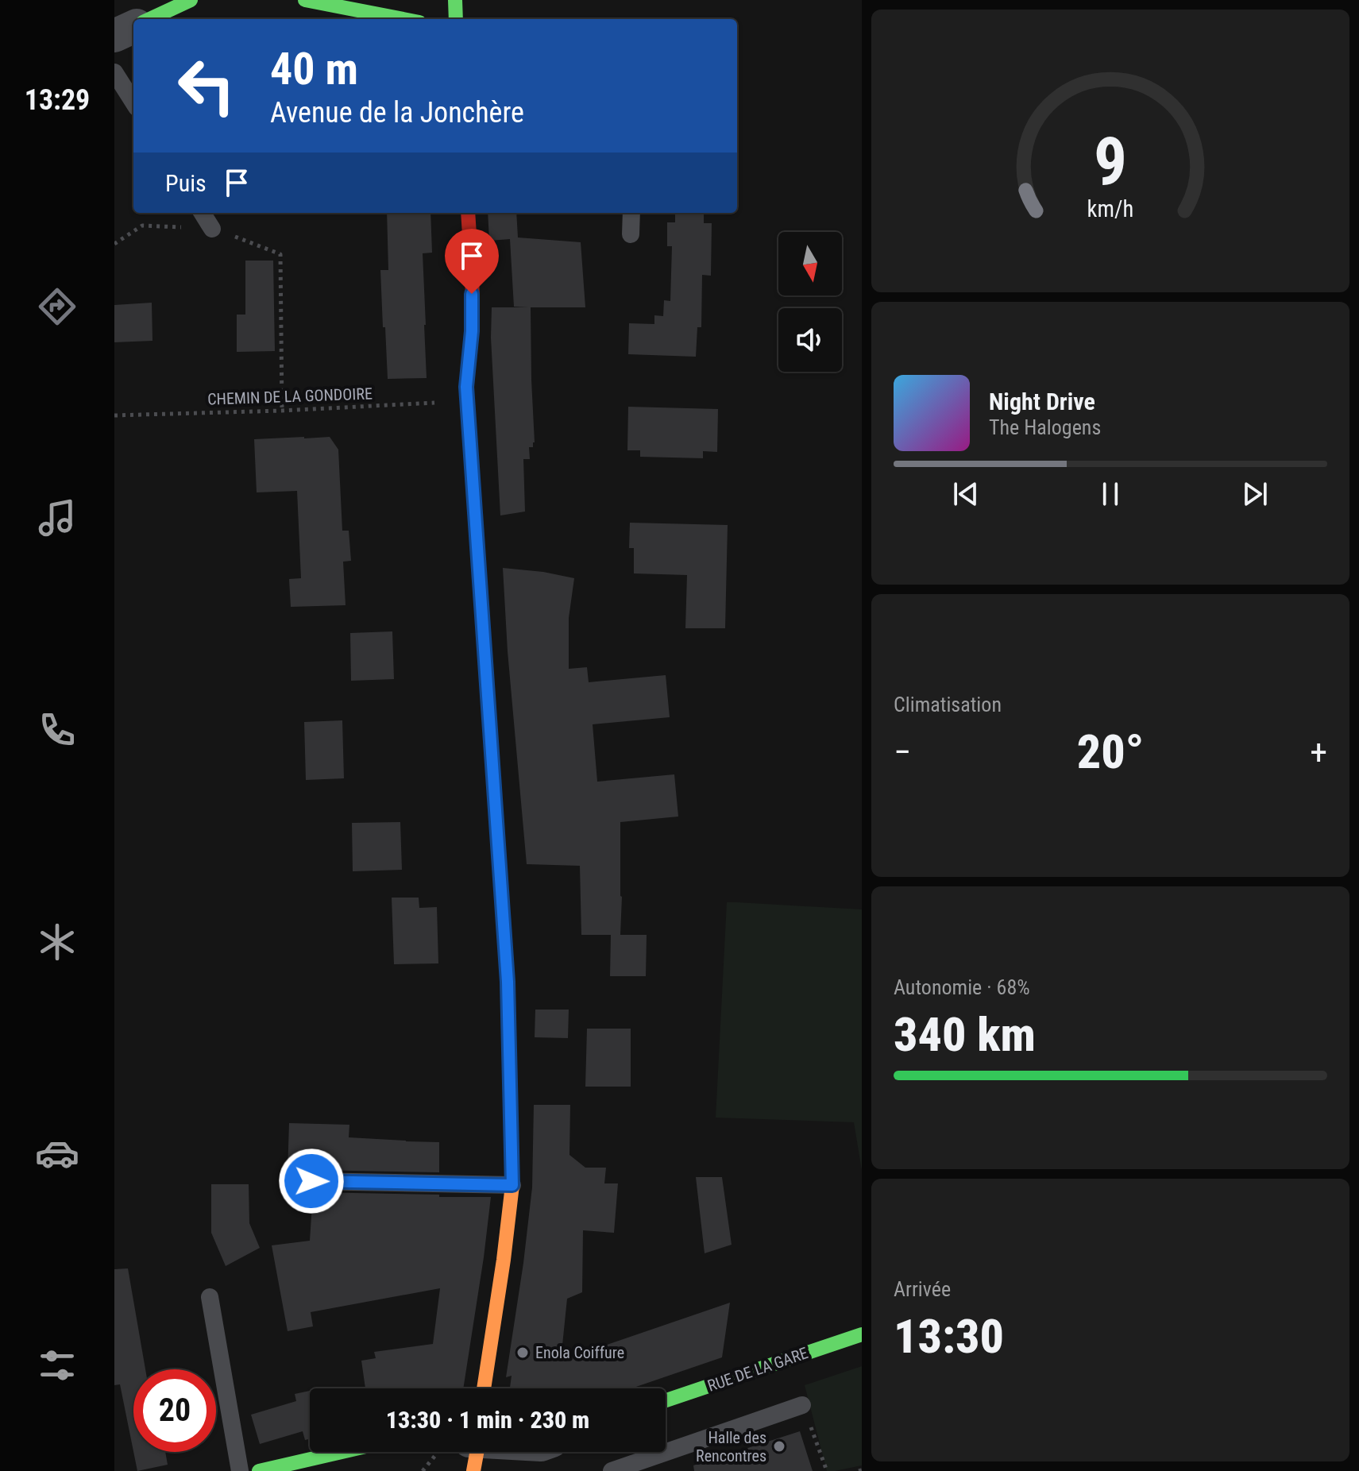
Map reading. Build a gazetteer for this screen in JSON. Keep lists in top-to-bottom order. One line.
{"streets":{"main road":["RUE DE LA GARE"],"path":["CHEMIN DE LA GONDOIRE"]},"places":["Enola Coiffure","Halle des Rencontres"],"north":"bottom","page":{"tabs":"13:29","turn":["40 m","Avenue de la Jonchère"],"then":"Puis","song":["Night Drive","The Halogens"],"tile":["Climatisation",["Autonomie · 68%","340 km"],["Arrivée","13:30"]],"heat":["−","20°","+"],"limit":"20","trip":"13:30 · 1 min · 230 m","gauge":["9","km/h"]}}
